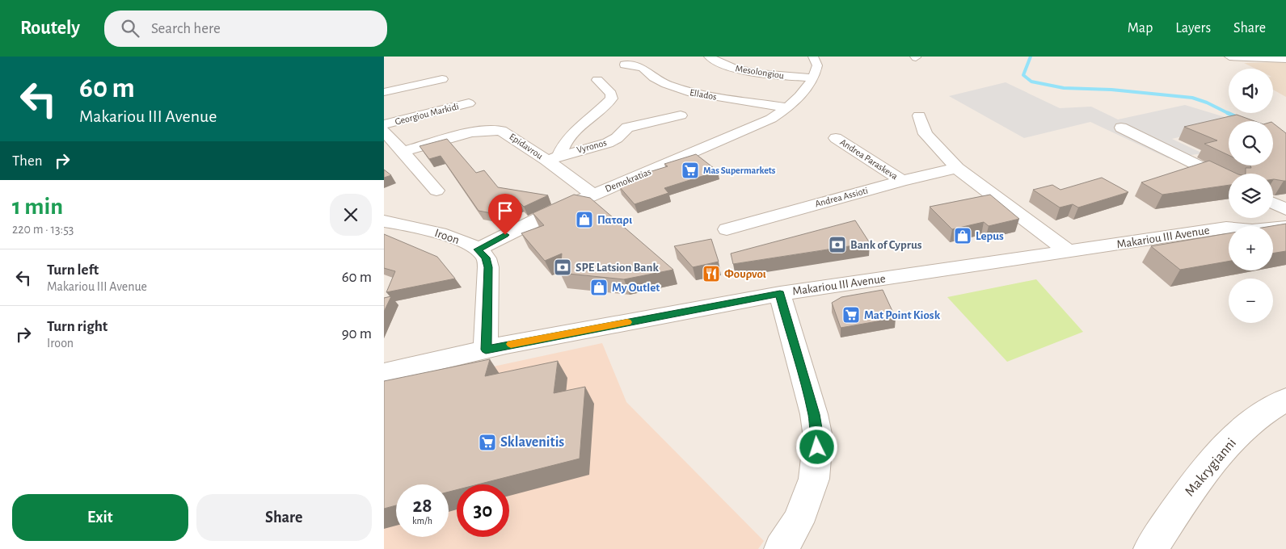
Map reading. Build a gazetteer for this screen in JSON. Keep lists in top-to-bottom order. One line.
{"streets":{"street":["Mesolongiou","Ellados","Georgiou Markidi","Epidavrou","Vyronos","Andrea Paraskeva","Demokratias","Andrea Assioti","Iroon","Makariou III Avenue","Makrygianni"]},"crossings":[["Mesolongiou","Demokratias"],["Ellados","Demokratias"],["Epidavrou","Vyronos"],["Epidavrou","Demokratias"],["Andrea Paraskeva","Andrea Assioti"],["Demokratias","Iroon"]],"places":{"supermarket":["Mas Supermarkets","Mat Point Kiosk","Sklavenitis"],"shop":["Παταρι","Lepus","My Outlet"],"bank":["Bank of Cyprus","SPE Latsion Bank"],"restaurant":["Φουρνοι"]},"page":{"header":"Routely","search":"Search here","nav":["Map","Layers","Share"],"turn":["60 m","Makariou III Avenue"],"map_buttons":["+","−"],"then":"Then","heading":["1 min","220 m · 13:53"],"list":[{"name":"Turn left","note":"Makariou III Avenue","value":"60 m"},{"name":"Turn right","note":"Iroon","value":"90 m"}],"speed":"28 km/h","limit":"30","buttons":["Exit","Share"]}}
